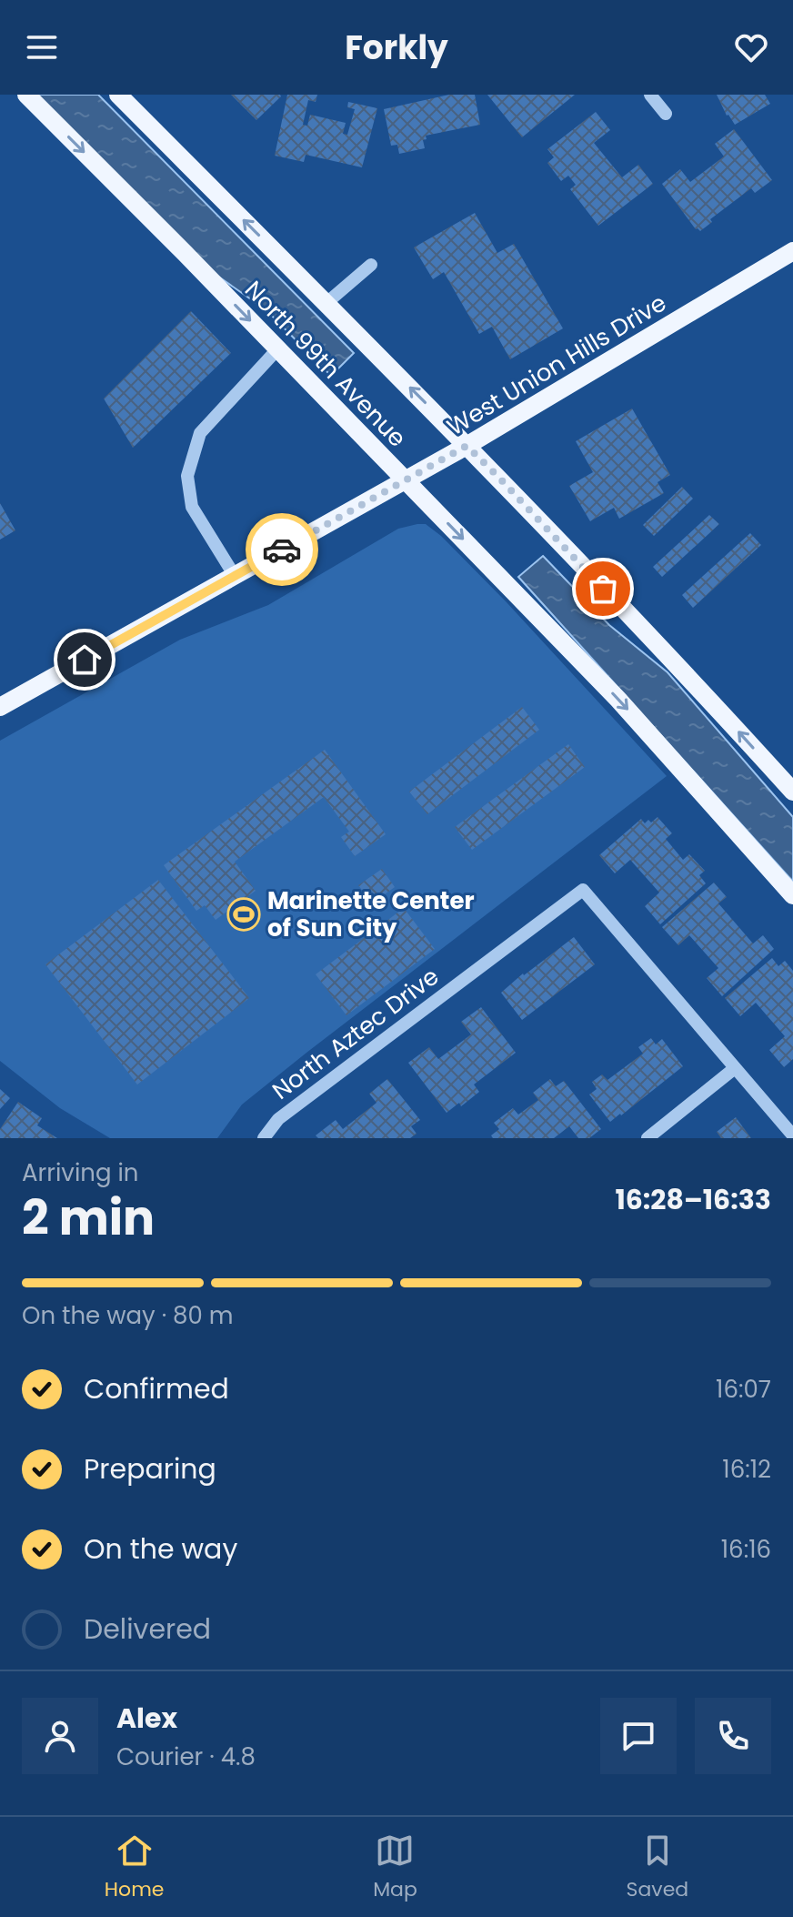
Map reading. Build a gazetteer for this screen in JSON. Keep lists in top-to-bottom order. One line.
{"streets":{"main road":["North 99th Avenue","West Union Hills Drive"],"street":["North Aztec Drive"]},"crossings":[["North 99th Avenue","West Union Hills Drive"]],"places":{"sports":["Marinette Center of Sun City"]},"page":{"header":"Forkly","heading":["2 min","Arriving in","16:28–16:33"],"panel":["Alex","Courier · 4.8"],"bar":"On the way · 80 m","list":[["Confirmed","16:07"],["Preparing","16:12"],["On the way","16:16"],"Delivered"],"tabs":["Home","Map","Saved"]}}
